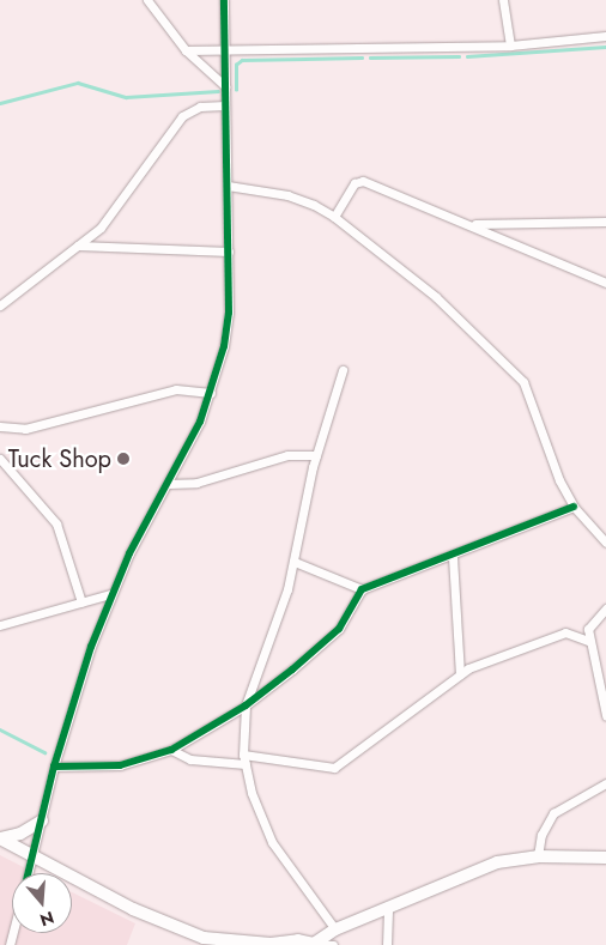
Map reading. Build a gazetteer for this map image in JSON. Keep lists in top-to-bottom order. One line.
{"places":["Tuck Shop"],"north":"bottom"}
